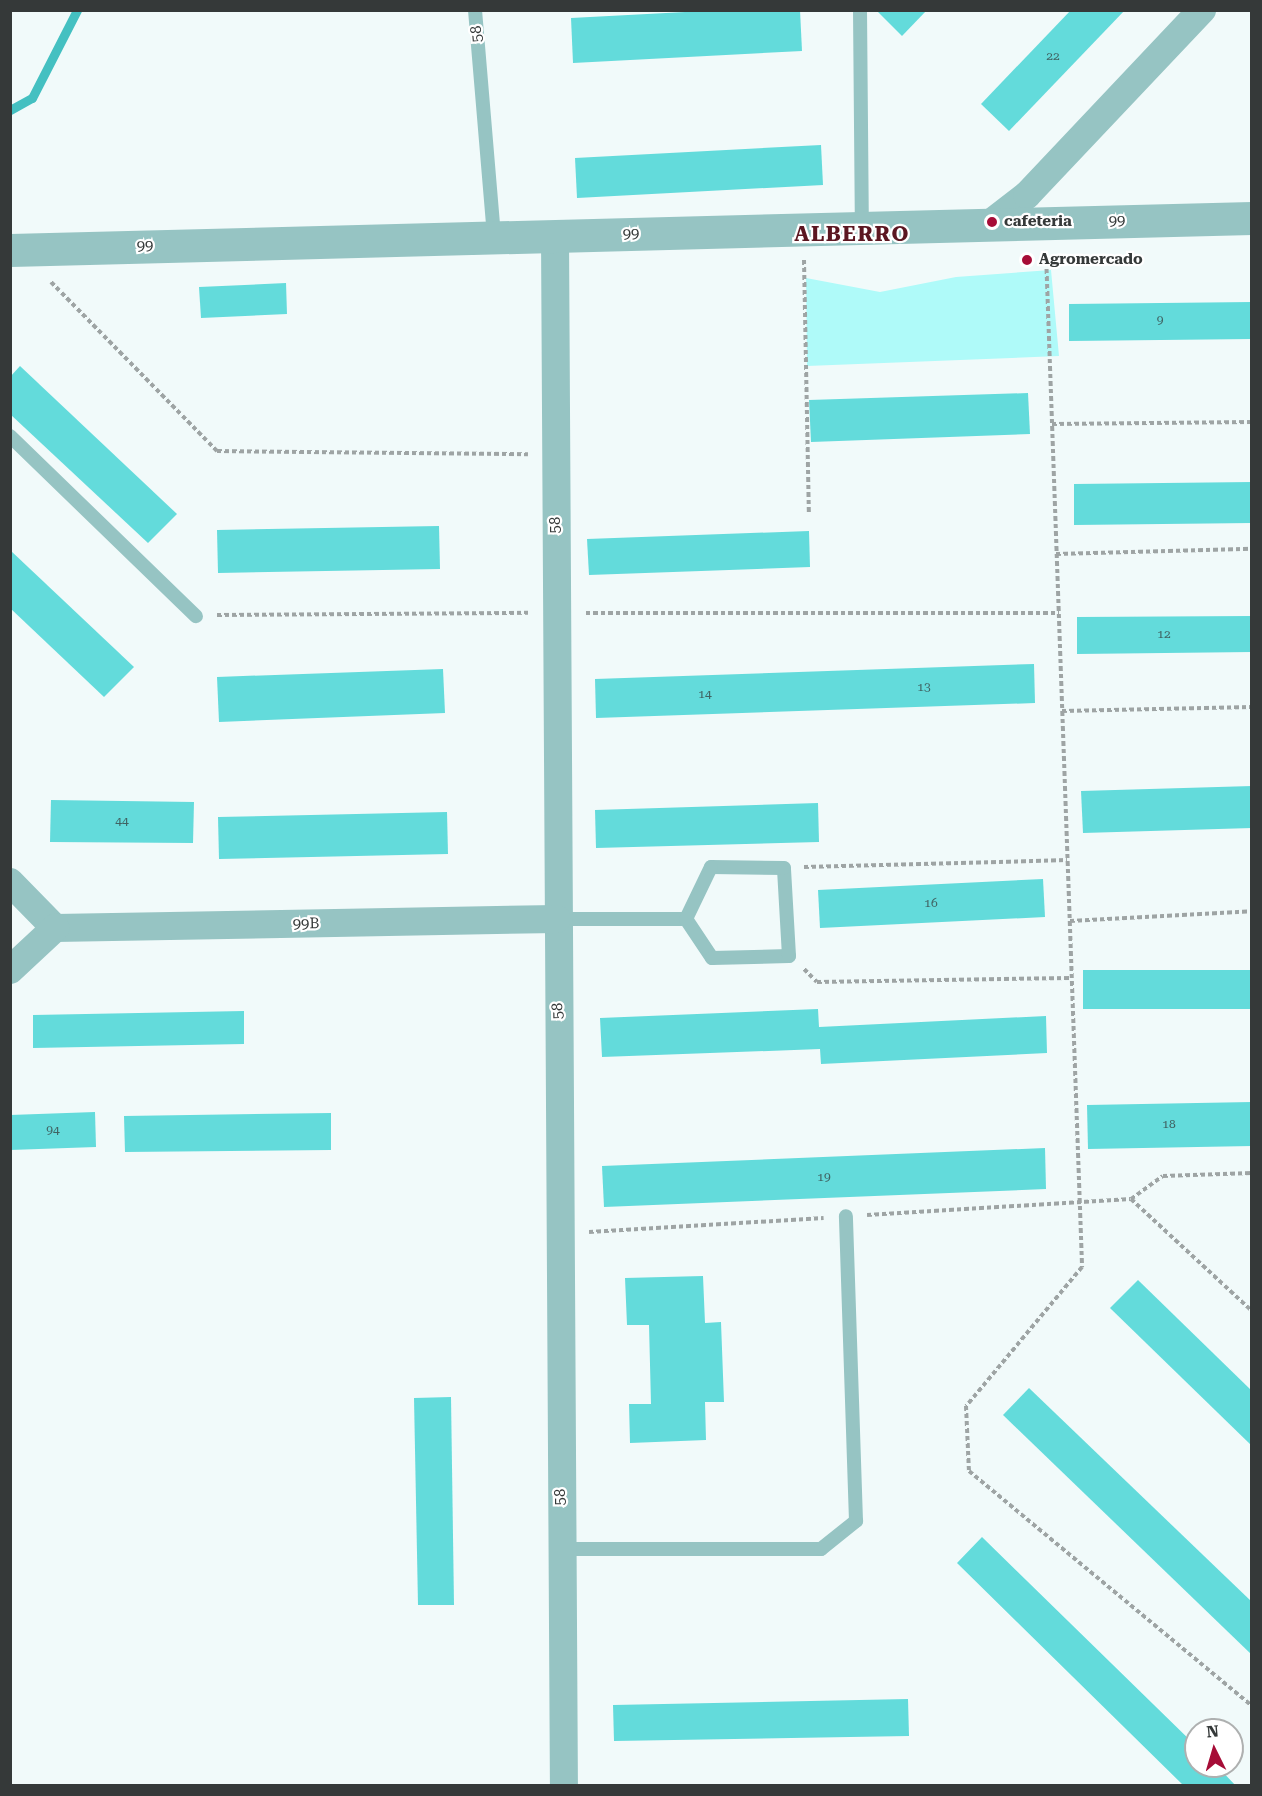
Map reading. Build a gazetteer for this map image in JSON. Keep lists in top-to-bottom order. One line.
{"streets":{"street":["58","99","99B"]},"crossings":[["58","99"],["58","99B"]],"districts":["ALBERRO"],"places":["cafeteria","Agromercado"],"house_numbers":["22","9","12","13","14","44","16","18","94","19"],"north":"top"}
